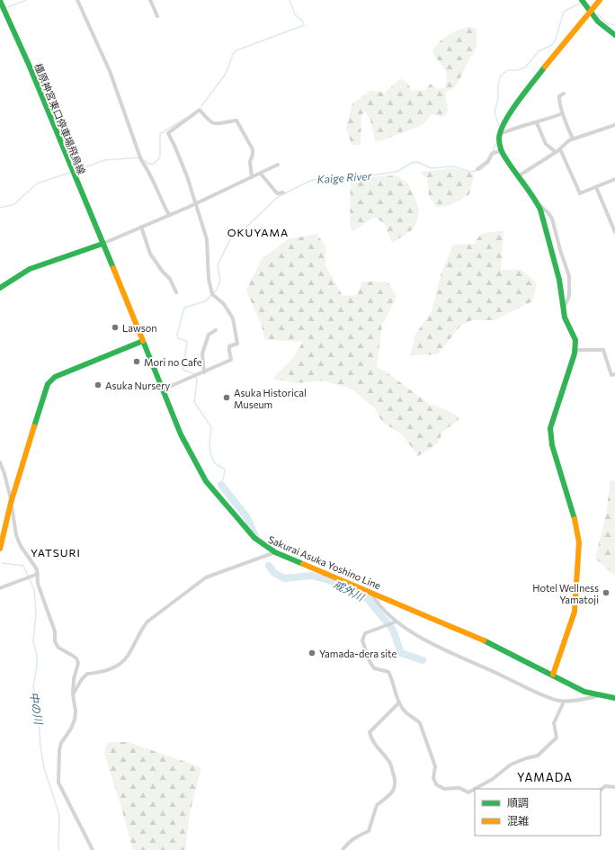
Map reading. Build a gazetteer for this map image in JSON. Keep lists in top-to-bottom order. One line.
{"streets":{"main road":["橿原神宮東口停車場飛鳥線","Sakurai Asuka Yoshino Line"]},"crossings":[["橿原神宮東口停車場飛鳥線","Sakurai Asuka Yoshino Line"]],"districts":["OKUYAMA","YATSURI","YAMADA"],"water":["Kaige River","戒外川","中の川"],"places":["Lawson","Mori no Cafe","Asuka Nursery","Asuka Historical Museum","Hotel Wellness Yamatoji","Yamada-dera site"],"legend":["順調","混雑"]}
